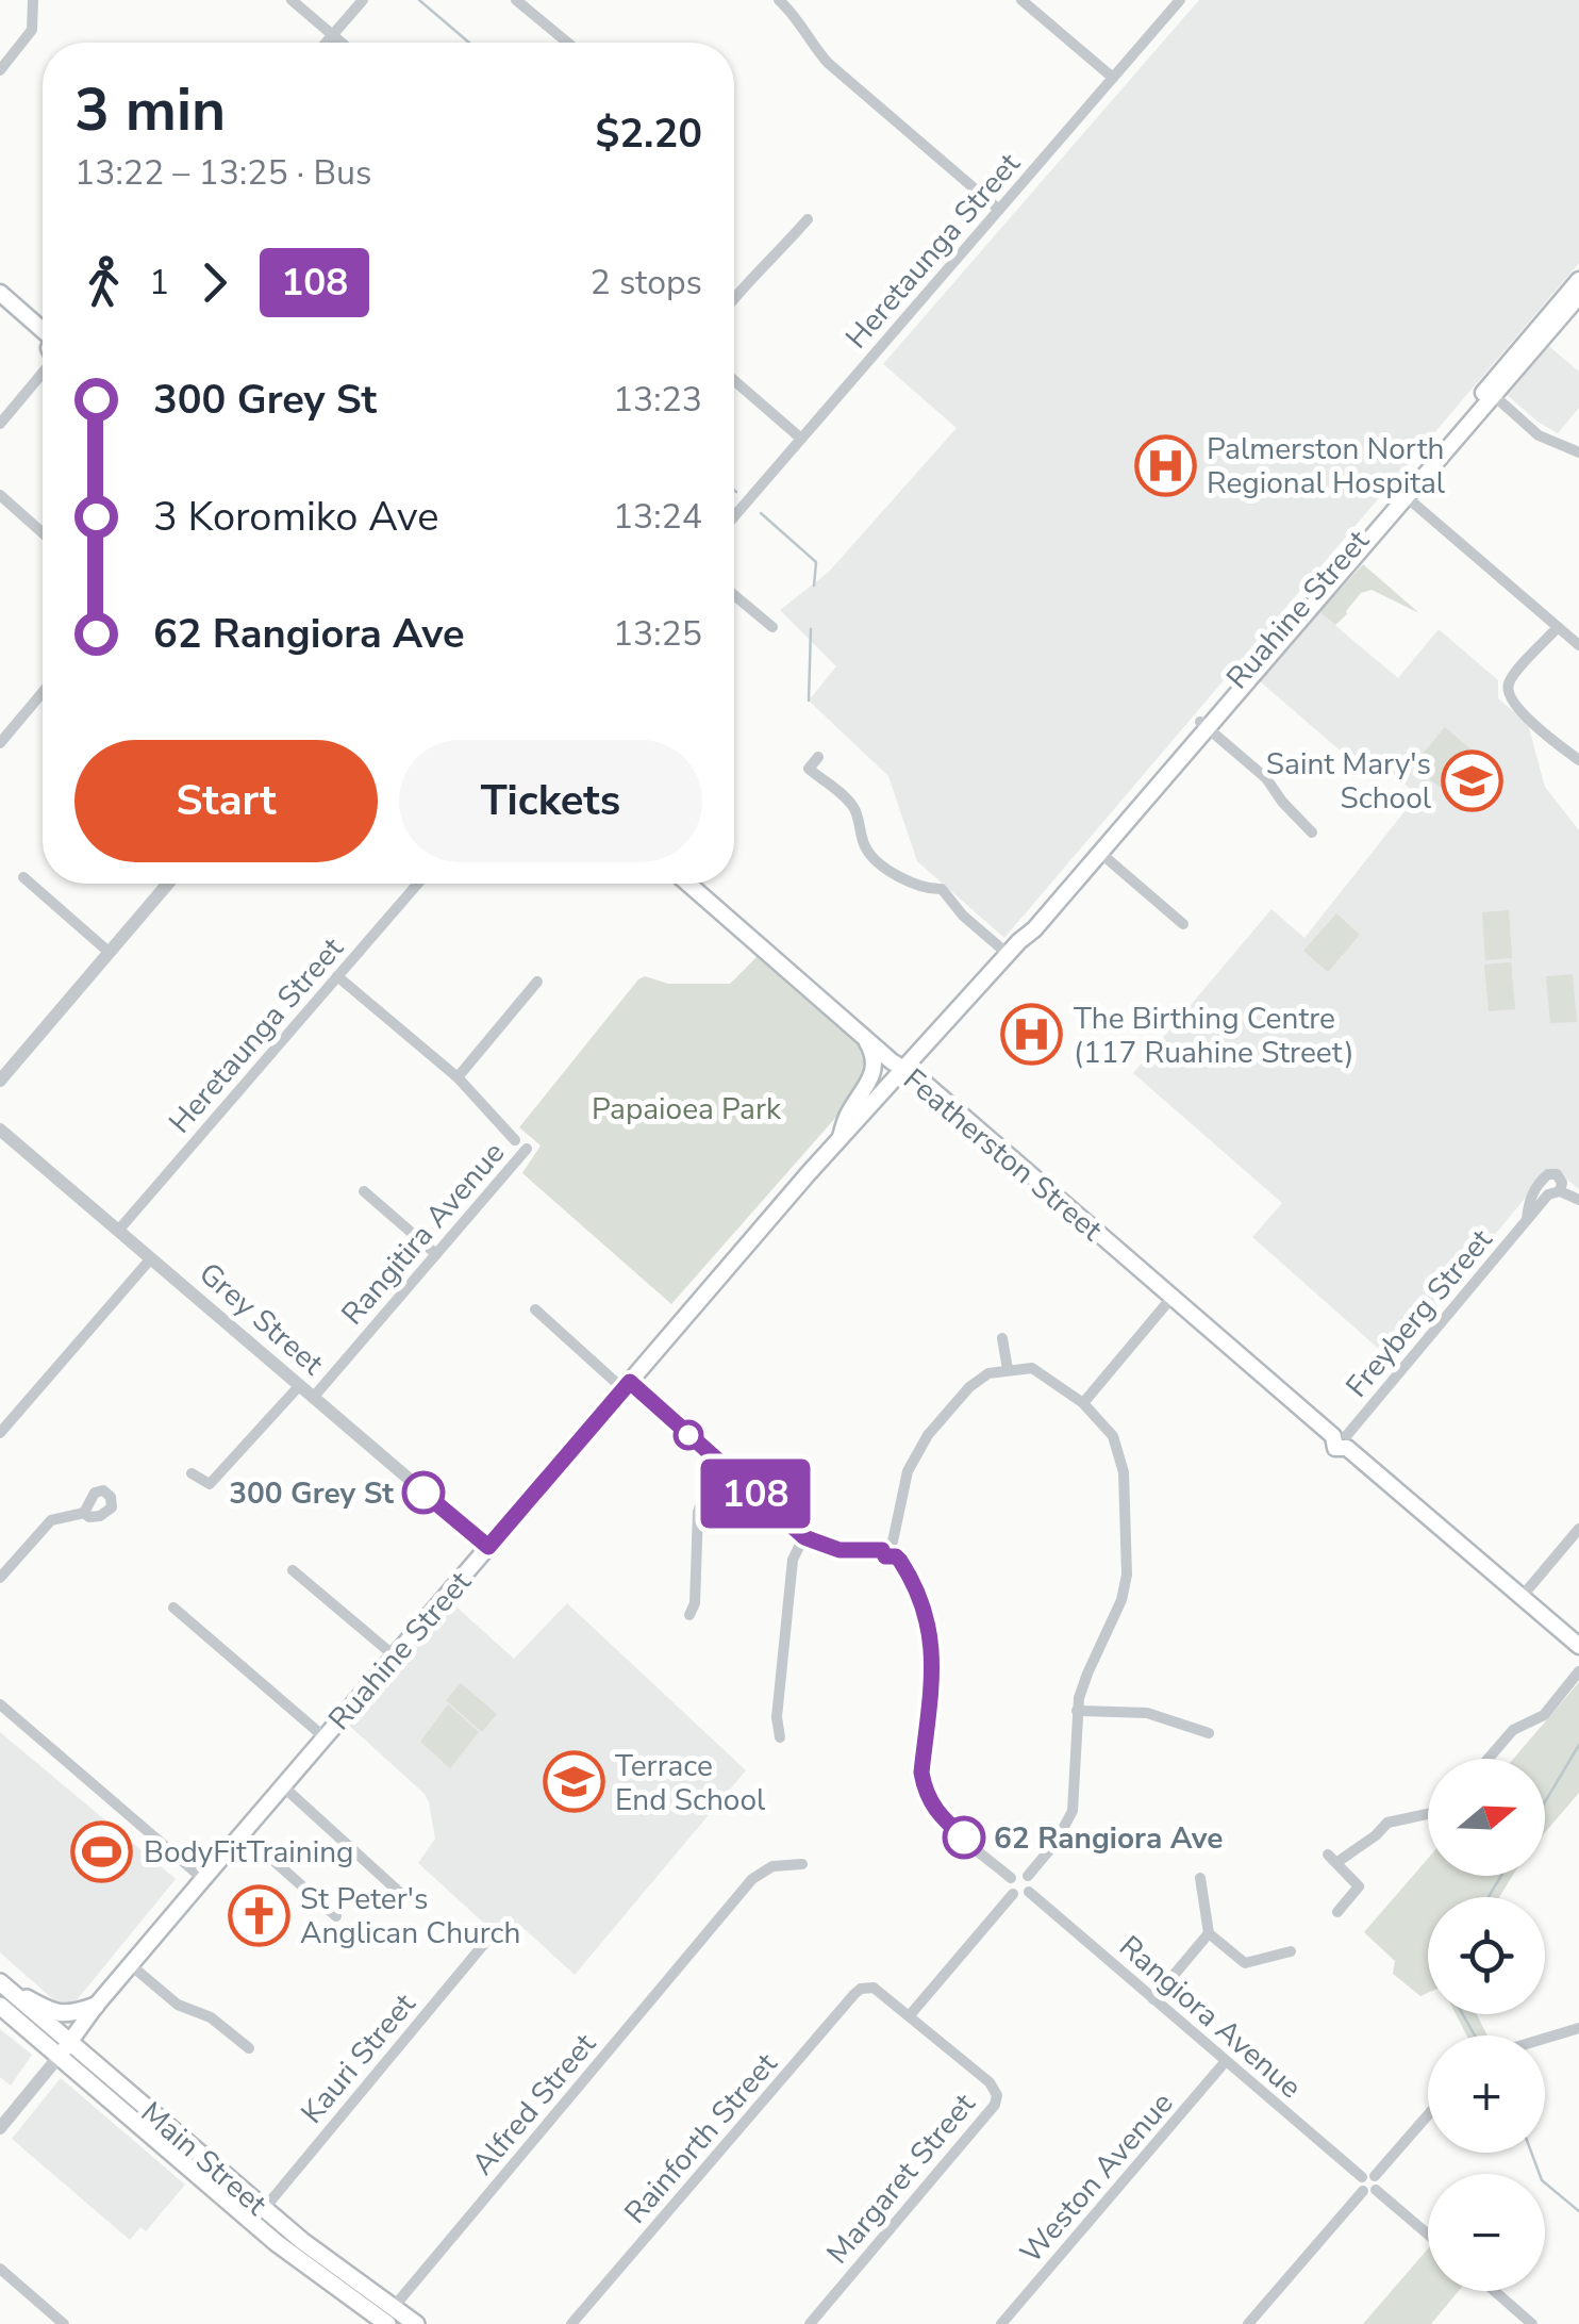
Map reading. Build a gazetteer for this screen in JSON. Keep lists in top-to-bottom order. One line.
{"streets":{"highway":["Main Street"],"main road":["Ruahine Street","Featherston Street"],"street":["Heretaunga Street","Rangitira Avenue","Freyberg Street","Grey Street","Rangiora Avenue","Kauri Street","Alfred Street","Rainforth Street","Weston Avenue","Margaret Street"]},"crossings":[["Heretaunga Street","Grey Street"],["Ruahine Street","Featherston Street"],["Ruahine Street","Grey Street"],["Ruahine Street","Main Street"],["Featherston Street","Freyberg Street"],["Rangitira Avenue","Grey Street"],["Rangiora Avenue","Weston Avenue"],["Kauri Street","Main Street"],["Alfred Street","Main Street"],["Rainforth Street","Margaret Street"]],"parks":["Papaioea Park"],"places":{"hospital":["Palmerston North Regional Hospital","The Birthing Centre (117 Ruahine Street)"],"school or university":["Saint Mary's School","Terrace End School"],"other":["300 Grey St","62 Rangiora Ave"],"sports":["BodyFitTraining"],"church":["St Peter's Anglican Church"]},"lines":["bus line 108"],"north":"right","page":{"on_map":"108","heading":["3 min","13:22 – 13:25 · Bus","$2.20"],"legs":["1","108","2 stops"],"list":[{"name":"300 Grey St","value":"13:23"},{"name":"3 Koromiko Ave","value":"13:24"},{"name":"62 Rangiora Ave","value":"13:25"}],"buttons":["Start","Tickets"],"map_buttons":["+","−"]}}
